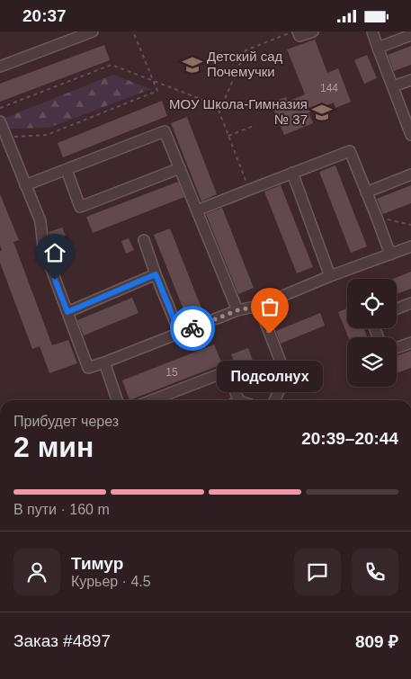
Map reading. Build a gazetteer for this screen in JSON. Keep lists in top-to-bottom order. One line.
{"places":{"school or university":["Детский сад Почемучки","МОУ Школа-Гимназия № 37"],"other":["Подсолнух"]},"house_numbers":["144","15"],"page":{"status":"20:37","bubble":"Подсолнух","heading":["2 мин","Прибудет через","20:39–20:44"],"panel":["Тимур","Курьер · 4.5","Заказ #4897","809 ₽"],"bar":"В пути · 160 m"}}
